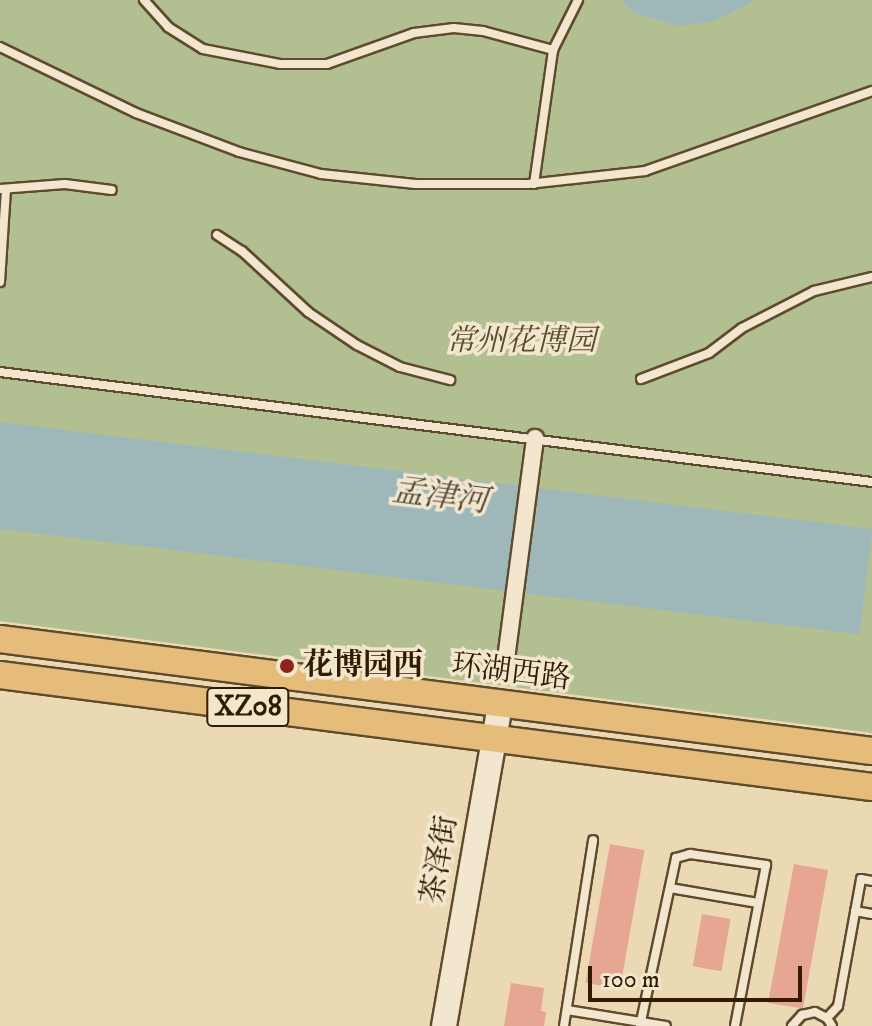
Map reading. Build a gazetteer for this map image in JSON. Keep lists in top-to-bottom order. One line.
{"streets":{"main road":["环湖西路","XZ08"],"street":["茶泽街"]},"crossings":[["环湖西路","茶泽街"],["XZ08","茶泽街"]],"water":["孟津河"],"parks":["常州花博园"],"places":["花博园西"],"scale_bar":"100 m"}
